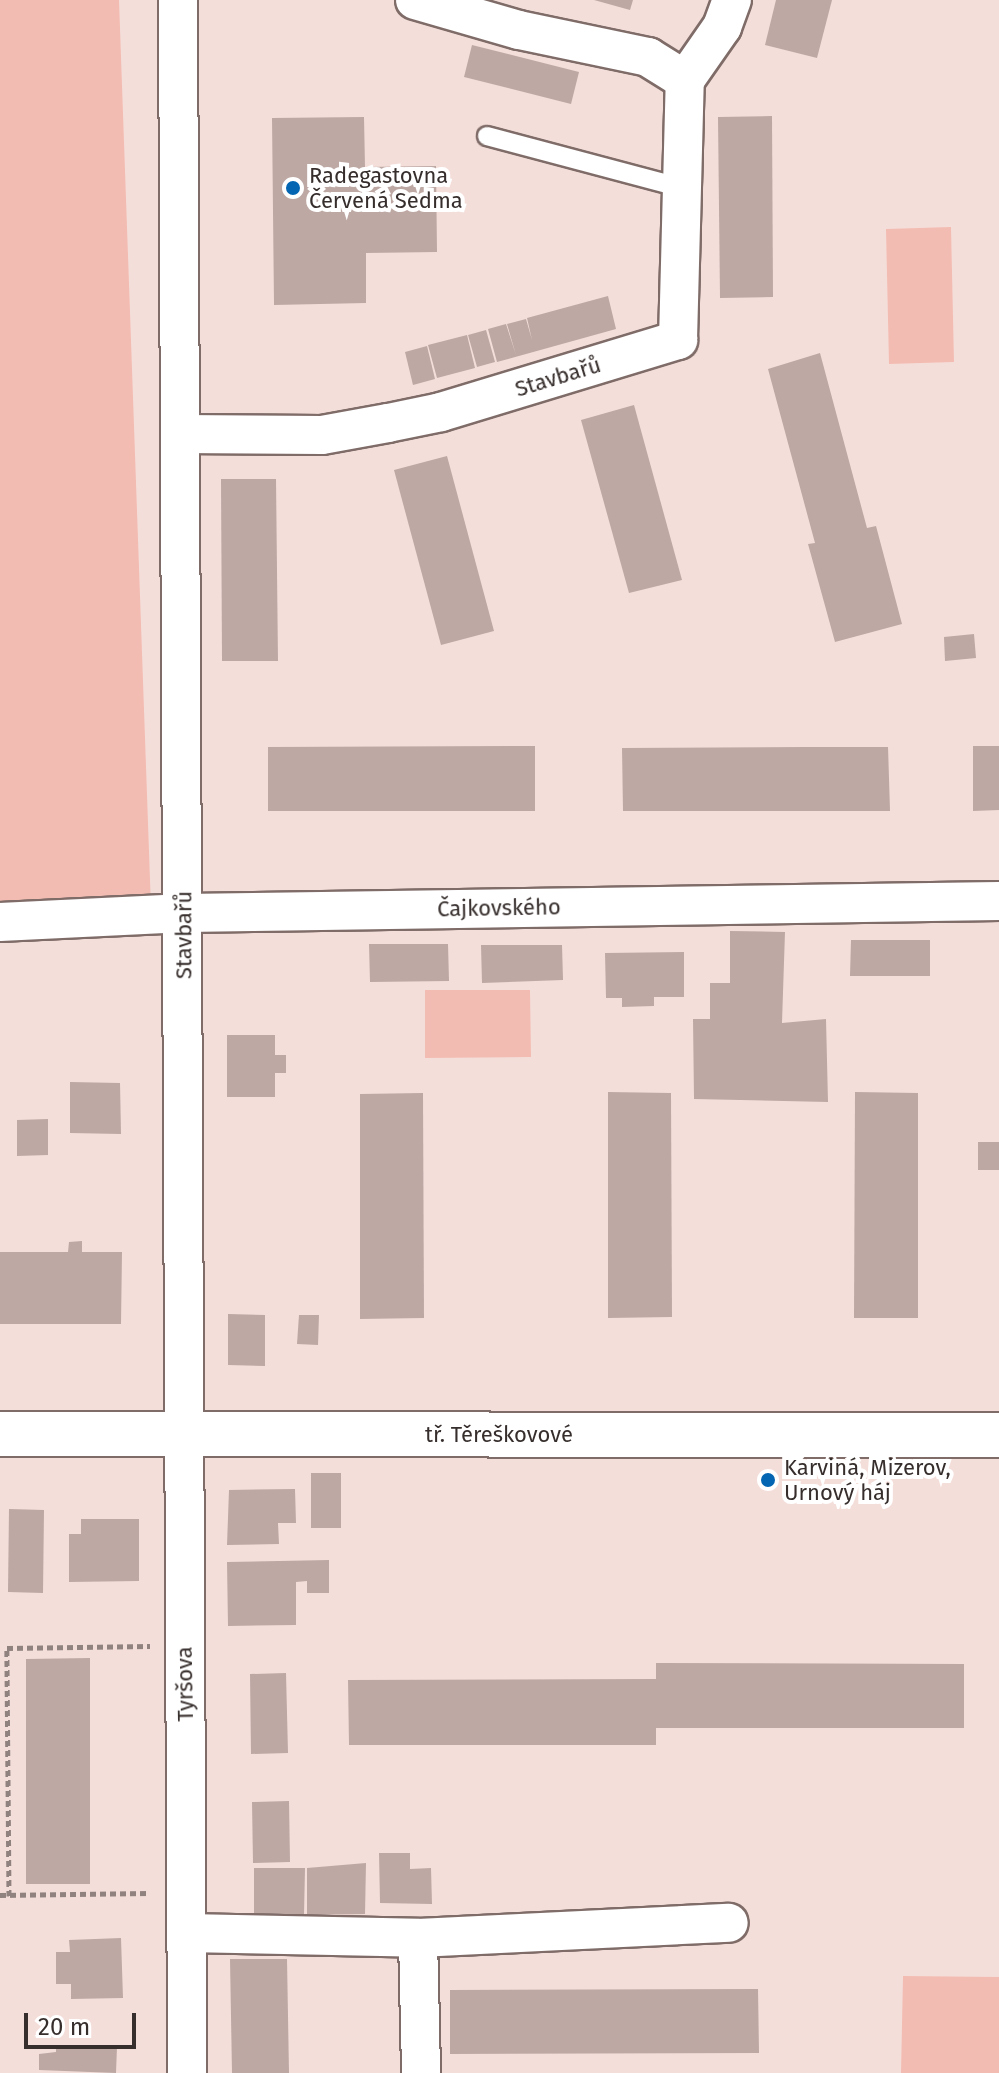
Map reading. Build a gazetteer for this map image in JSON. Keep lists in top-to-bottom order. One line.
{"streets":{"street":["Stavbařů","Čajkovského","tř. Těreškovové","Tyršova"]},"crossings":[["Stavbařů","Čajkovského"],["Stavbařů","tř. Těreškovové"],["Stavbařů","Tyršova"],["tř. Těreškovové","Tyršova"]],"places":["Radegastovna Červená Sedma","Karviná, Mizerov, Urnový háj"],"scale_bar":"20 m"}
